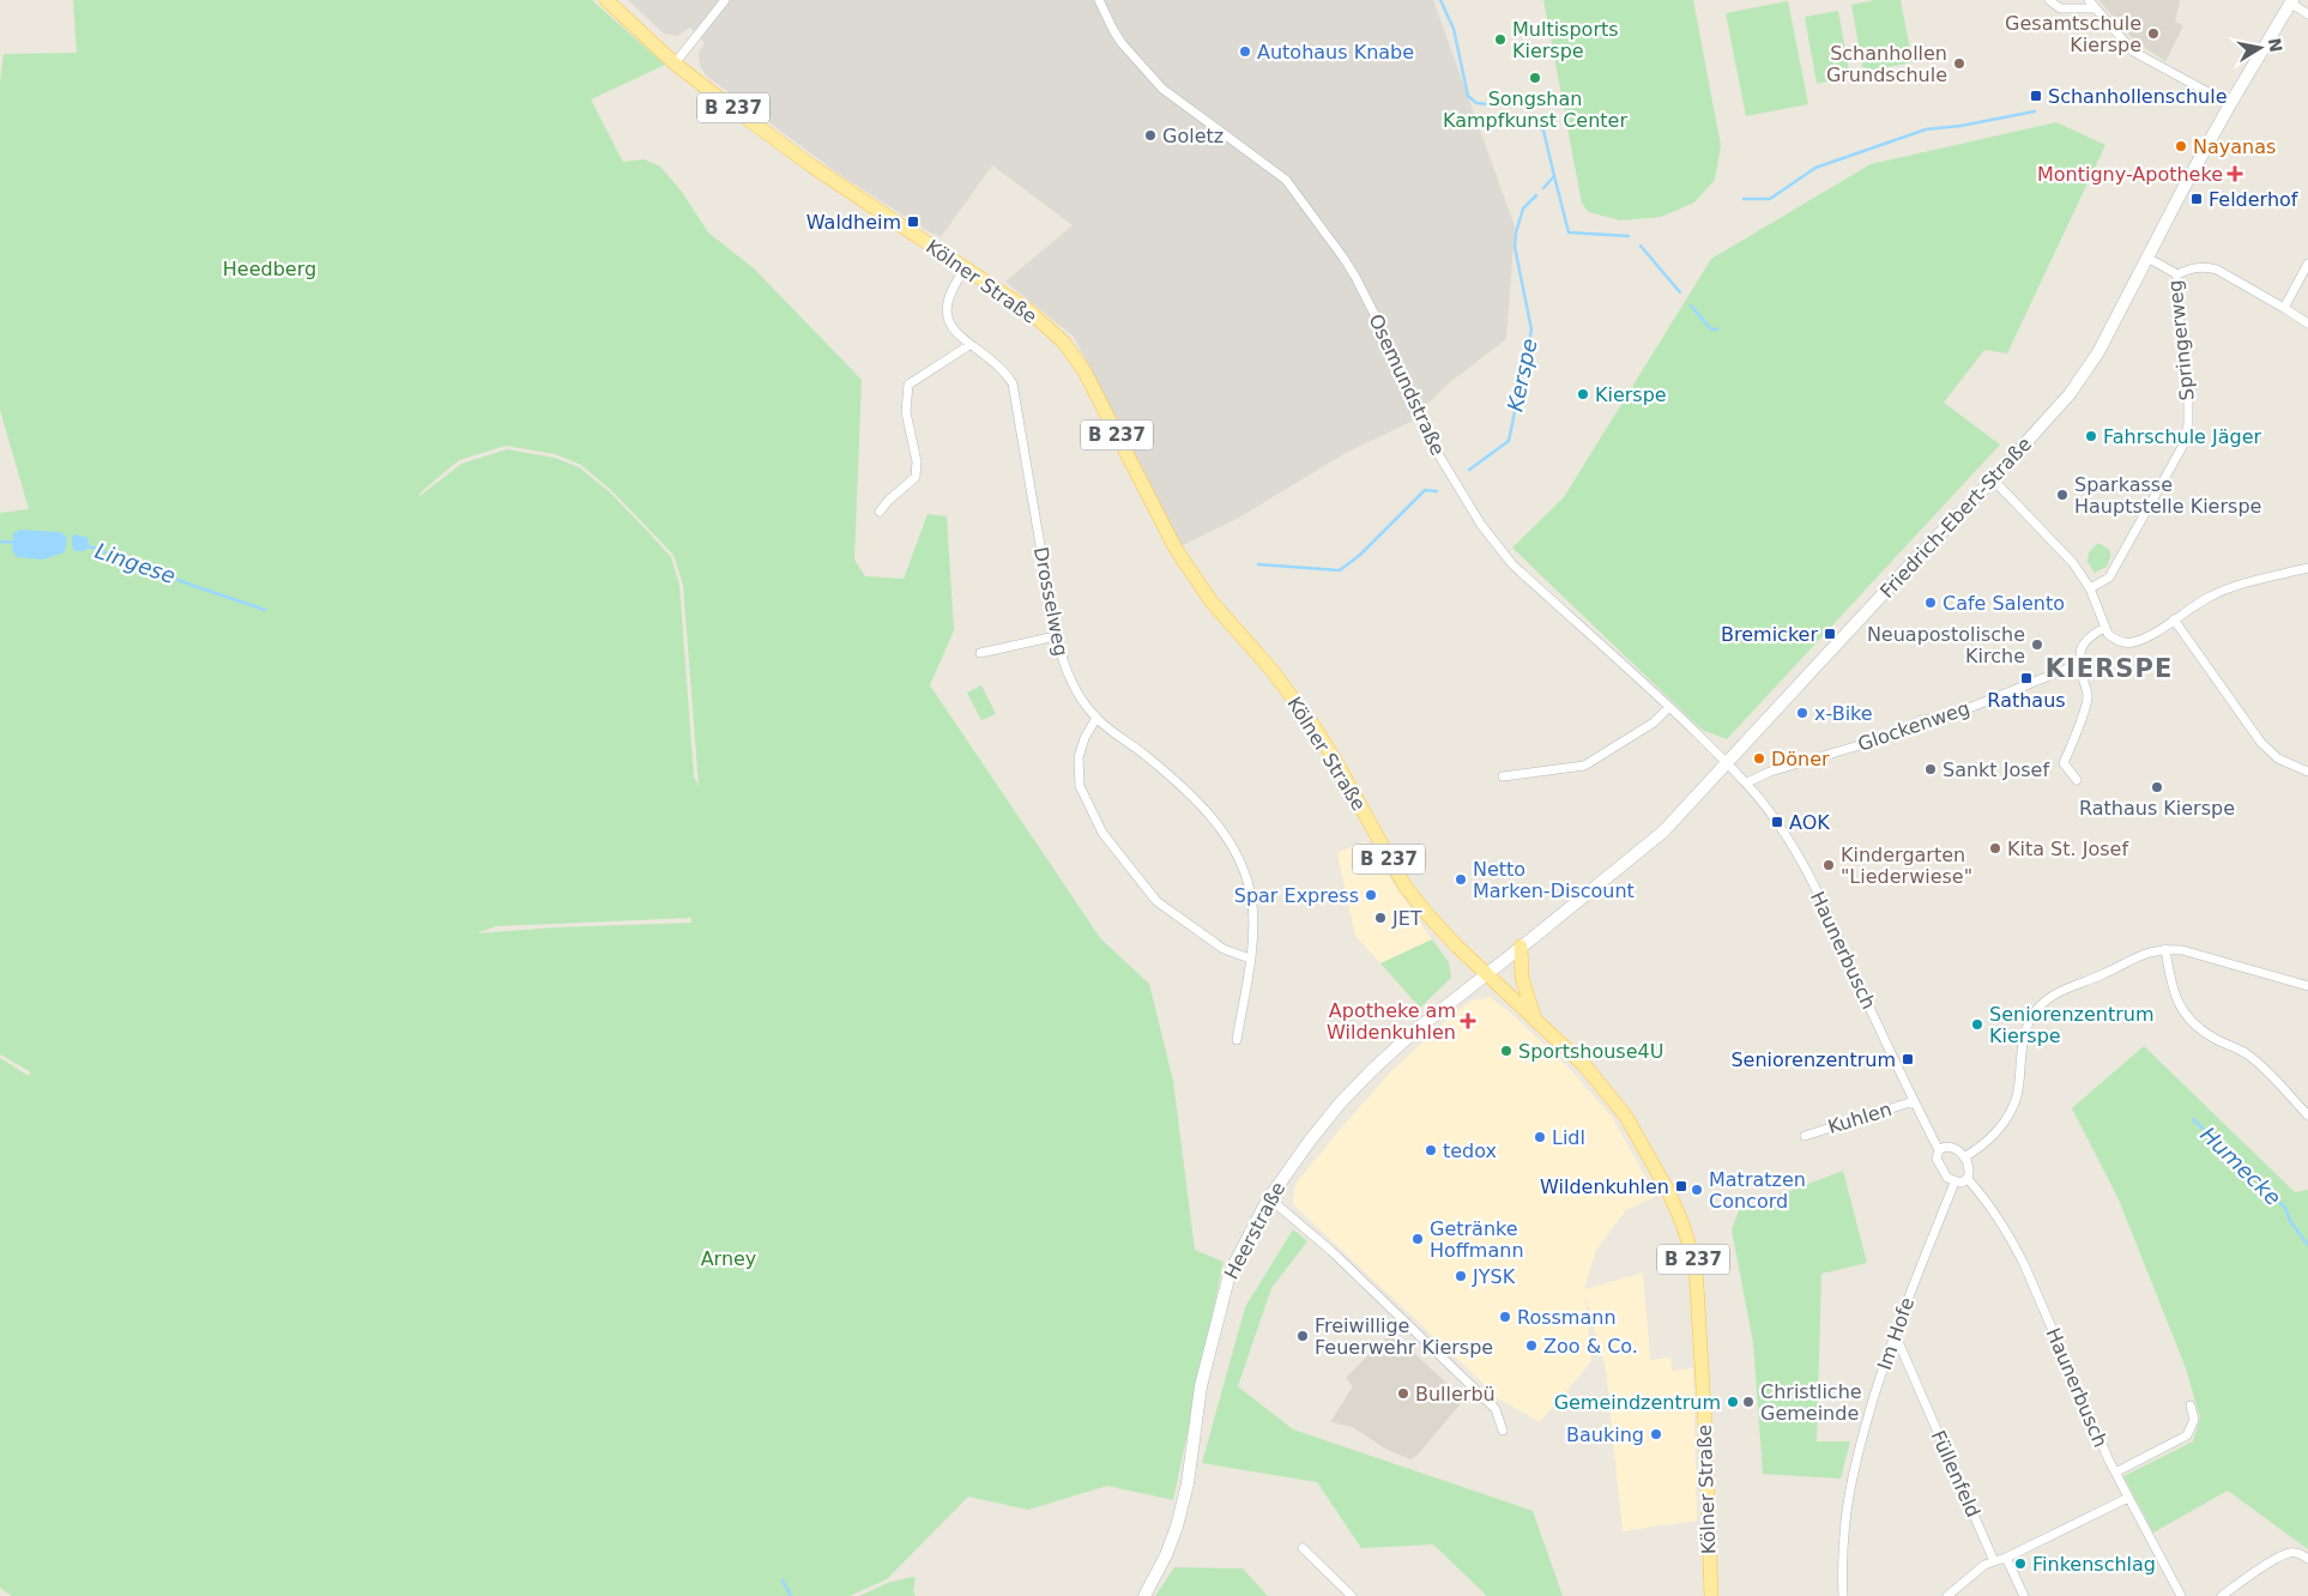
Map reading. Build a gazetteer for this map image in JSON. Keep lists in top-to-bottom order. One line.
{"streets":{"main road":["B 237","Kölner Straße","Friedrich-Ebert-Straße","Heerstraße"],"street":["Springerweg","Osemundstraße","Drosselweg","Glockenweg","Haunerbusch","Kuhlen","Im Hofe","Füllenfeld"]},"crossings":[["B 237","Kölner Straße"],["Kölner Straße","Friedrich-Ebert-Straße"],["Kölner Straße","Drosselweg"],["Kölner Straße","Heerstraße"],["Springerweg","Friedrich-Ebert-Straße"],["Osemundstraße","Friedrich-Ebert-Straße"],["Osemundstraße","Haunerbusch"],["Friedrich-Ebert-Straße","Haunerbusch"],["Friedrich-Ebert-Straße","Heerstraße"],["Glockenweg","Haunerbusch"],["Haunerbusch","Kuhlen"],["Haunerbusch","Im Hofe"],["Im Hofe","Füllenfeld"]],"districts":["KIERSPE"],"water":["Kerspe","Lingese","Humecke"],"parks":["Heedberg","Arney"],"places":{"other":["Gesamtschule Kierspe","Multisports Kierspe","Autohaus Knabe","Schanhollen Grundschule","Songshan Kampfkunst Center","Goletz","Nayanas","Kierspe","Fahrschule Jäger","Sparkasse Hauptstelle Kierspe","Cafe Salento","Neuapostolische Kirche","x-Bike","Döner","Sankt Josef","Rathaus Kierspe","Kita St. Josef","Kindergarten \"Liederwiese\"","Netto Marken-Discount","Spar Express","JET","Seniorenzentrum Kierspe","Sportshouse4U","Lidl","tedox","Matratzen Concord","Getränke Hoffmann","JYSK","Rossmann","Freiwillige Feuerwehr Kierspe","Zoo & Co.","Bullerbü","Gemeindzentrum","Christliche Gemeinde","Bauking","Finkenschlag"],"transit":["Schanhollenschule","Felderhof","Waldheim","Bremicker","Rathaus","AOK","Seniorenzentrum","Wildenkuhlen"],"health":["Montigny-Apotheke","Apotheke am Wildenkuhlen"]},"north":"right"}
